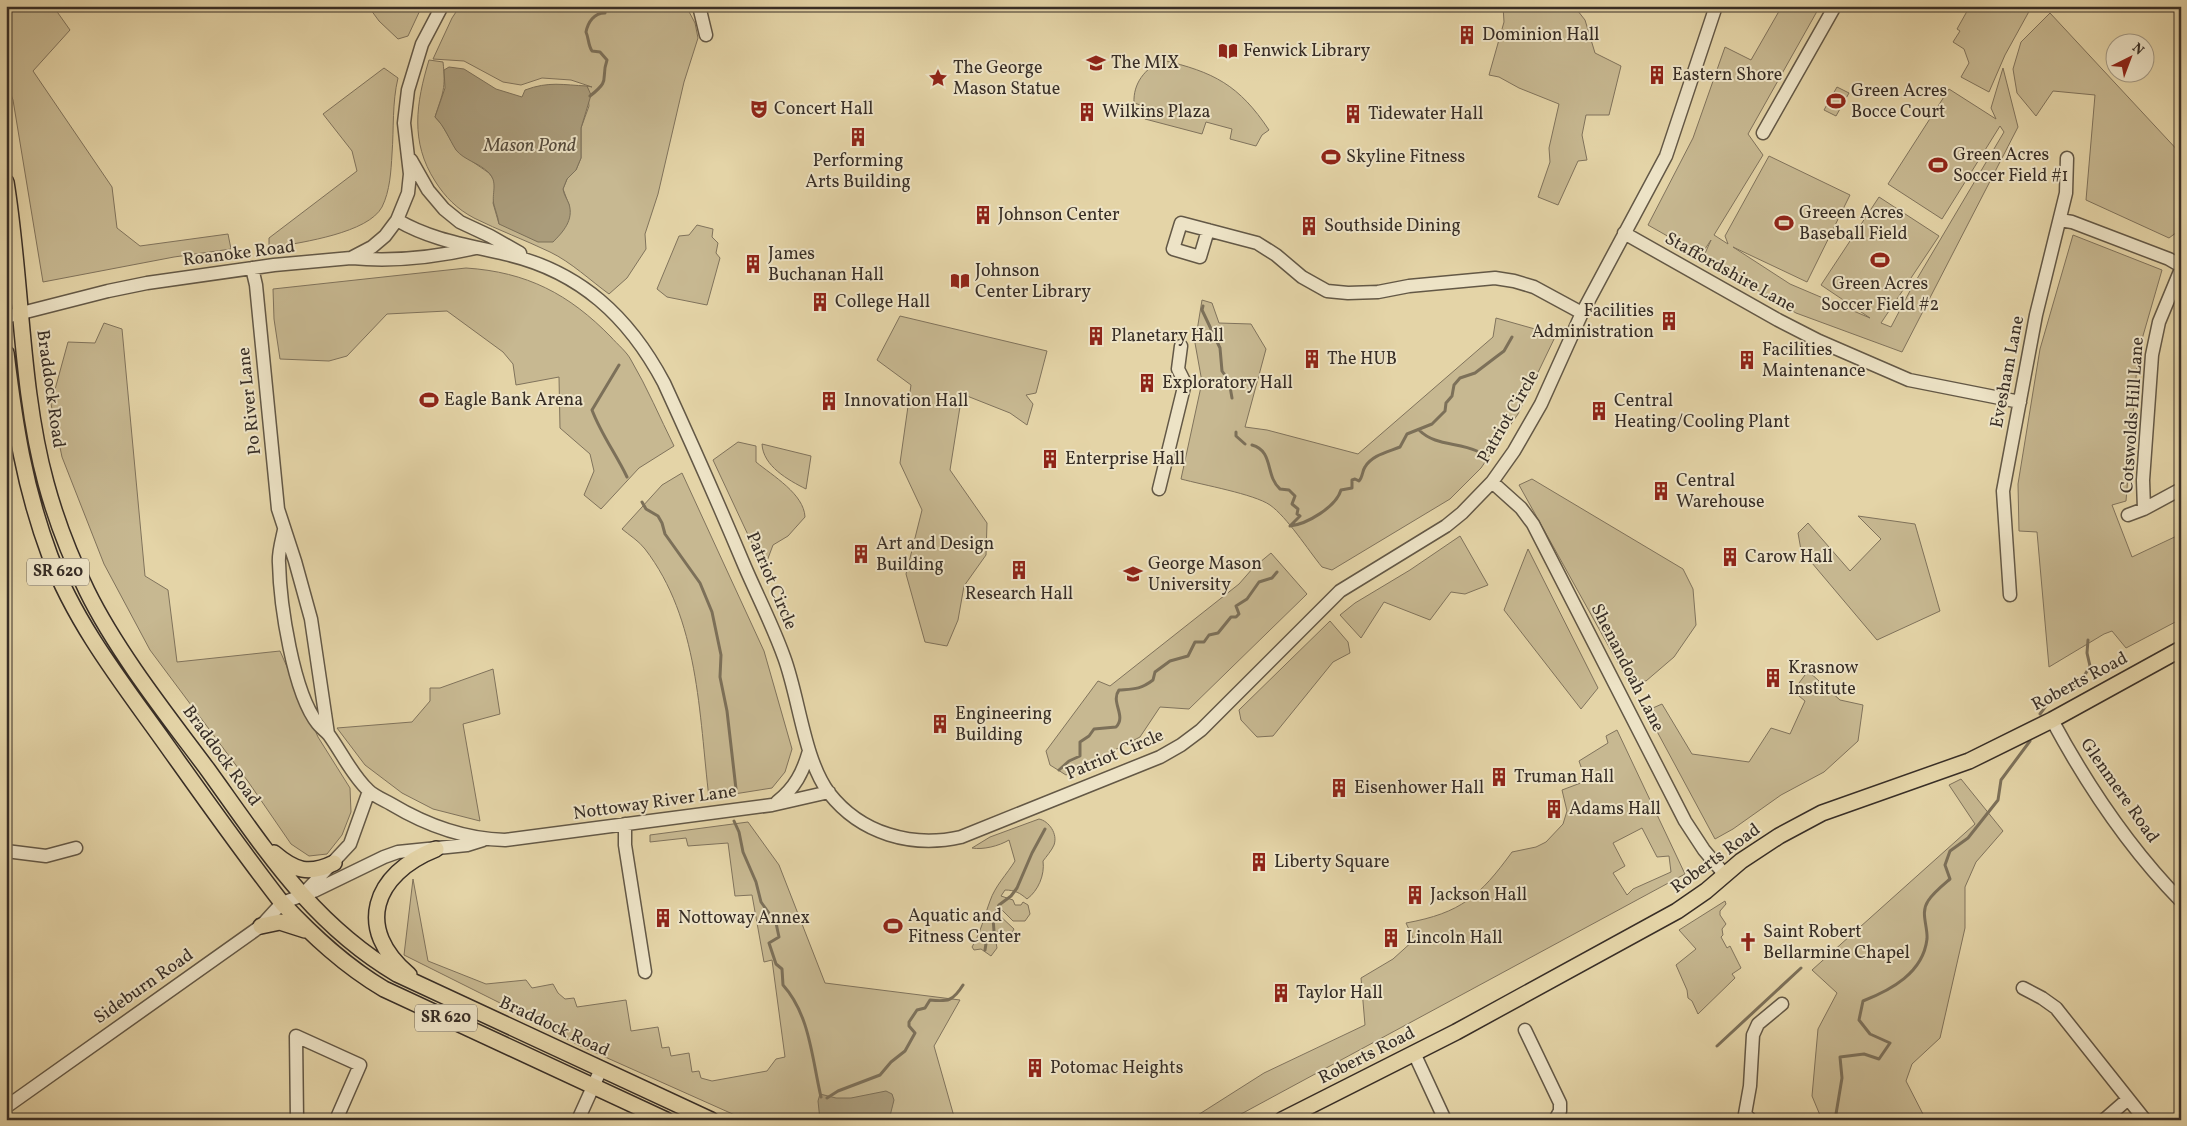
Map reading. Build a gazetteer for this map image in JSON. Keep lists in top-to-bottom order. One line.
{"streets":{"main road":["Braddock Road","SR 620","Roberts Road"],"street":["Roanoke Road","Staffordshire Lane","Evesham Lane","Po River Lane","Cotswolds Hill Lane","Patriot Circle","Shenandoah Lane","Glenmere Road","Nottoway River Lane","Sideburn Road"]},"crossings":[["Roanoke Road","Braddock Road"],["Roanoke Road","Po River Lane"],["Staffordshire Lane","Evesham Lane"],["Staffordshire Lane","Patriot Circle"],["Evesham Lane","Cotswolds Hill Lane"],["Braddock Road","Nottoway River Lane"],["Braddock Road","Sideburn Road"],["Po River Lane","Nottoway River Lane"],["Patriot Circle","Shenandoah Lane"],["Patriot Circle","Nottoway River Lane"],["SR 620","Sideburn Road"],["Shenandoah Lane","Roberts Road"],["Roberts Road","Glenmere Road"],["Nottoway River Lane","Sideburn Road"]],"water":["Mason Pond"],"places":{"building":["Dominion Hall","Eastern Shore","Wilkins Plaza","Tidewater Hall","Performing Arts Building","Johnson Center","Southside Dining","James Buchanan Hall","College Hall","Facilities Administration","Planetary Hall","The HUB","Facilities Maintenance","Exploratory Hall","Innovation Hall","Central Heating/Cooling Plant","Enterprise Hall","Central Warehouse","Art and Design Building","Carow Hall","Research Hall","Krasnow Institute","Engineering Building","Truman Hall","Eisenhower Hall","Adams Hall","Liberty Square","Jackson Hall","Nottoway Annex","Lincoln Hall","Taylor Hall","Potomac Heights"],"library":["Fenwick Library","Johnson Center Library"],"school or university":["The MIX","George Mason University"],"place":["The George Mason Statue"],"sports":["Green Acres Bocce Court","Skyline Fitness","Green Acres Soccer Field #1","Greeen Acres Baseball Field","Green Acres Soccer Field #2","Eagle Bank Arena","Aquatic and Fitness Center"],"theatre":["Concert Hall"],"church":["Saint Robert Bellarmine Chapel"]},"north":"top right"}
